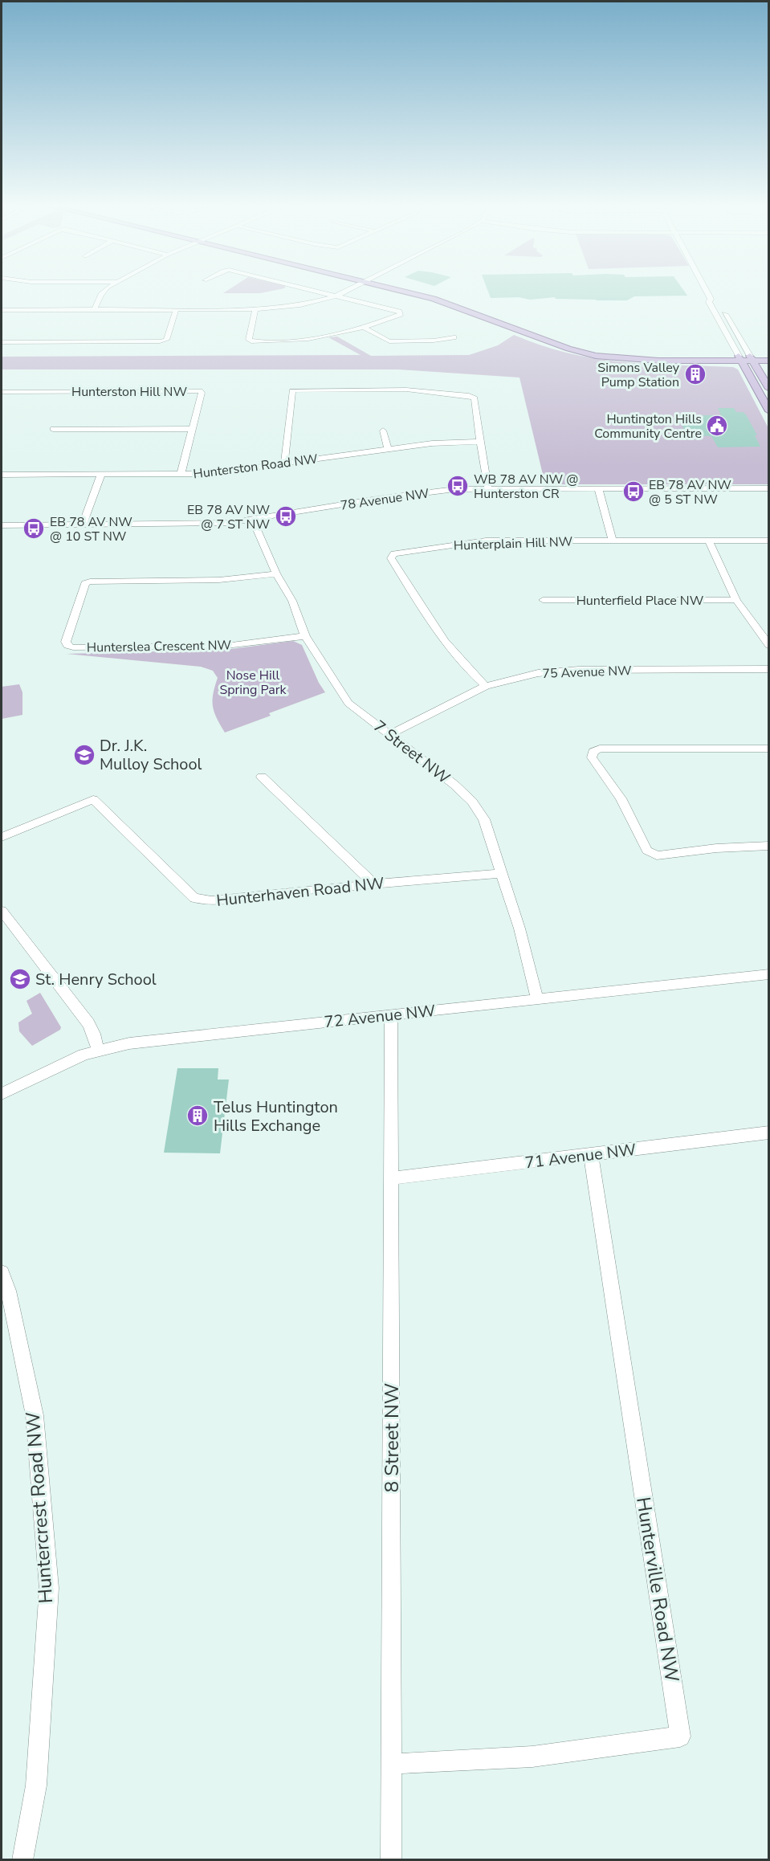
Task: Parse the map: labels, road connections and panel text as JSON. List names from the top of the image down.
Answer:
{
  "streets": {
    "street": [
      "Hunterston Hill NW",
      "Hunterston Road NW",
      "78 Avenue NW",
      "Hunterplain Hill NW",
      "Hunterfield Place NW",
      "Hunterslea Crescent NW",
      "75 Avenue NW",
      "7 Street NW",
      "Hunterhaven Road NW",
      "72 Avenue NW",
      "71 Avenue NW",
      "8 Street NW",
      "Huntercrest Road NW",
      "Hunterville Road NW"
    ]
  },
  "crossings": [
    ["Hunterston Hill NW", "Hunterston Road NW"],
    ["78 Avenue NW", "7 Street NW"],
    ["Hunterplain Hill NW", "75 Avenue NW"],
    ["Hunterslea Crescent NW", "7 Street NW"],
    ["75 Avenue NW", "7 Street NW"],
    ["7 Street NW", "Hunterhaven Road NW"],
    ["7 Street NW", "72 Avenue NW"],
    ["72 Avenue NW", "8 Street NW"],
    ["71 Avenue NW", "8 Street NW"],
    ["71 Avenue NW", "Hunterville Road NW"],
    ["8 Street NW", "Hunterville Road NW"]
  ],
  "parks": ["Nose Hill Spring Park"],
  "places": {
    "building": ["Simons Valley Pump Station", "Telus Huntington Hills Exchange"],
    "public building": ["Huntington Hills Community Centre"],
    "bus stop": [
      "WB 78 AV NW @ Hunterston CR",
      "EB 78 AV NW @ 5 ST NW",
      "EB 78 AV NW @ 7 ST NW",
      "EB 78 AV NW @ 10 ST NW"
    ],
    "school or university": ["Dr. J.K. Mulloy School", "St. Henry School"]
  }
}
